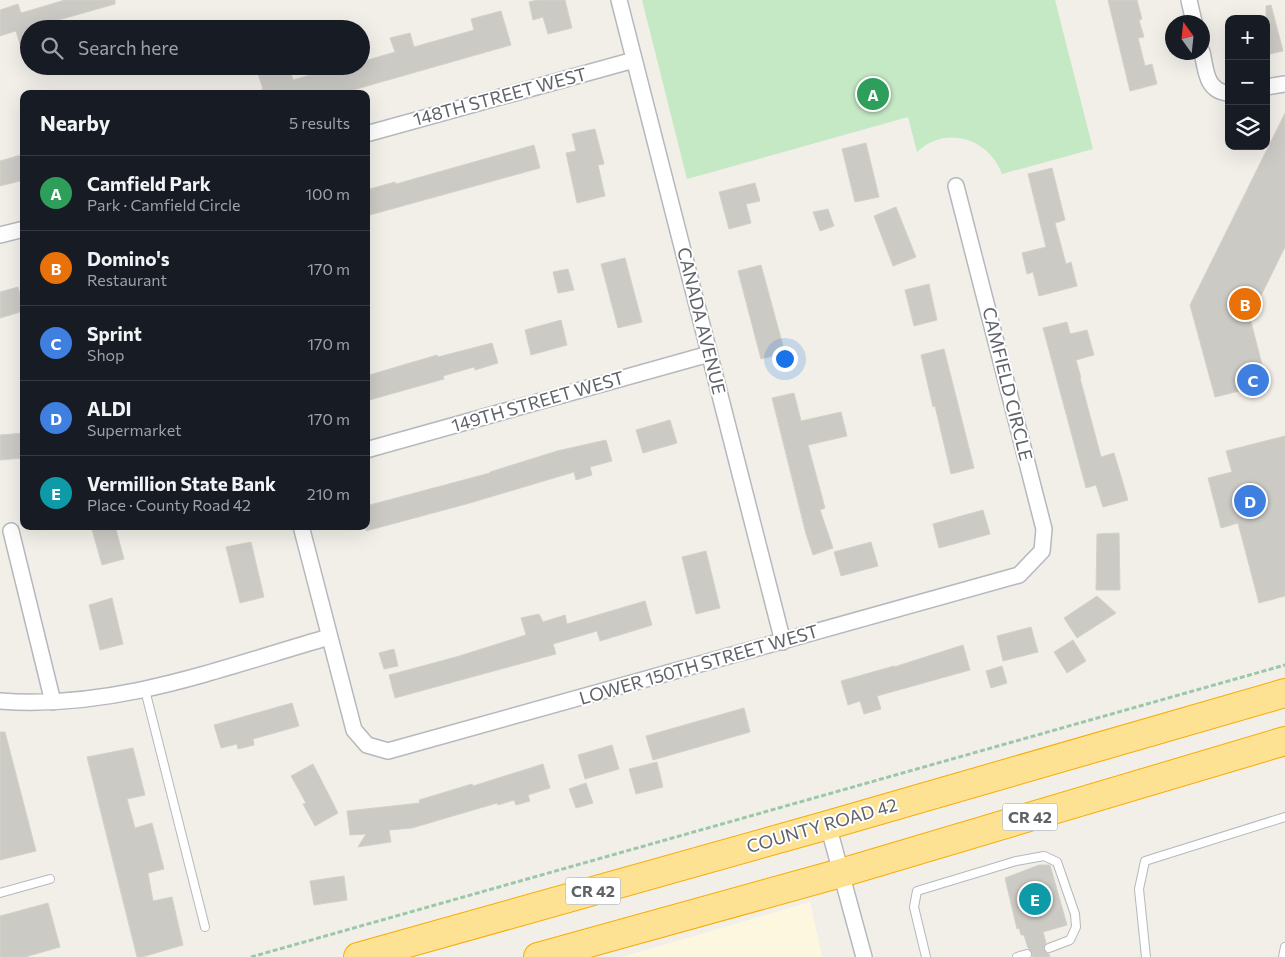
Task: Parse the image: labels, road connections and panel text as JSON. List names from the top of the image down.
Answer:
{
  "streets": {
    "highway": ["CR 42", "COUNTY ROAD 42"],
    "street": [
      "148TH STREET WEST",
      "CANADA AVENUE",
      "CAMFIELD CIRCLE",
      "149TH STREET WEST",
      "LOWER 150TH STREET WEST"
    ]
  },
  "crossings": [
    ["148TH STREET WEST", "CANADA AVENUE"],
    ["CANADA AVENUE", "149TH STREET WEST"],
    ["CANADA AVENUE", "LOWER 150TH STREET WEST"],
    ["CAMFIELD CIRCLE", "LOWER 150TH STREET WEST"]
  ],
  "north": "top",
  "page": {
    "map_buttons": ["+", "−"],
    "search": "Search here",
    "pins": [
      "A",
      "B",
      "C",
      "D",
      "E"
    ],
    "heading": ["Nearby", "5 results"],
    "list": [
      {
        "mark": "A",
        "name": "Camfield Park",
        "note": "Park · Camfield Circle",
        "value": "100 m"
      },
      {
        "mark": "B",
        "name": "Domino's",
        "note": "Restaurant",
        "value": "170 m"
      },
      {
        "mark": "C",
        "name": "Sprint",
        "note": "Shop",
        "value": "170 m"
      },
      {
        "mark": "D",
        "name": "ALDI",
        "note": "Supermarket",
        "value": "170 m"
      },
      {
        "mark": "E",
        "name": "Vermillion State Bank",
        "note": "Place · County Road 42",
        "value": "210 m"
      }
    ]
  }
}
